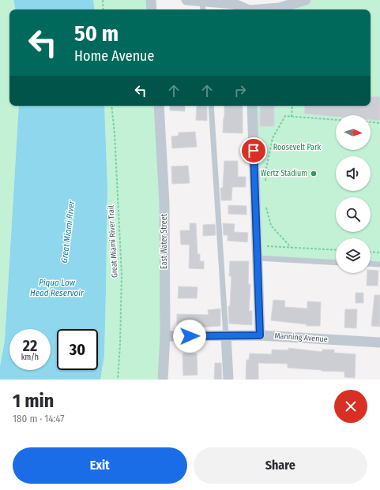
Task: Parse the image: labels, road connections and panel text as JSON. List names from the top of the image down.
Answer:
{
  "streets": {
    "street": ["East Water Street", "Manning Avenue"],
    "path": ["Great Miami River Trail"]
  },
  "crossings": [
    ["East Water Street", "Manning Avenue"]
  ],
  "water": ["Great Miami River", "Piqua Low Head Reservoir"],
  "parks": ["Roosevelt Park"],
  "places": ["Wertz Stadium"],
  "north": "right",
  "page": {
    "turn": ["50 m", "Home Avenue"],
    "speed": "22 km/h",
    "limit": "30",
    "heading": ["1 min", "180 m · 14:47"],
    "buttons": ["Exit", "Share"]
  }
}
